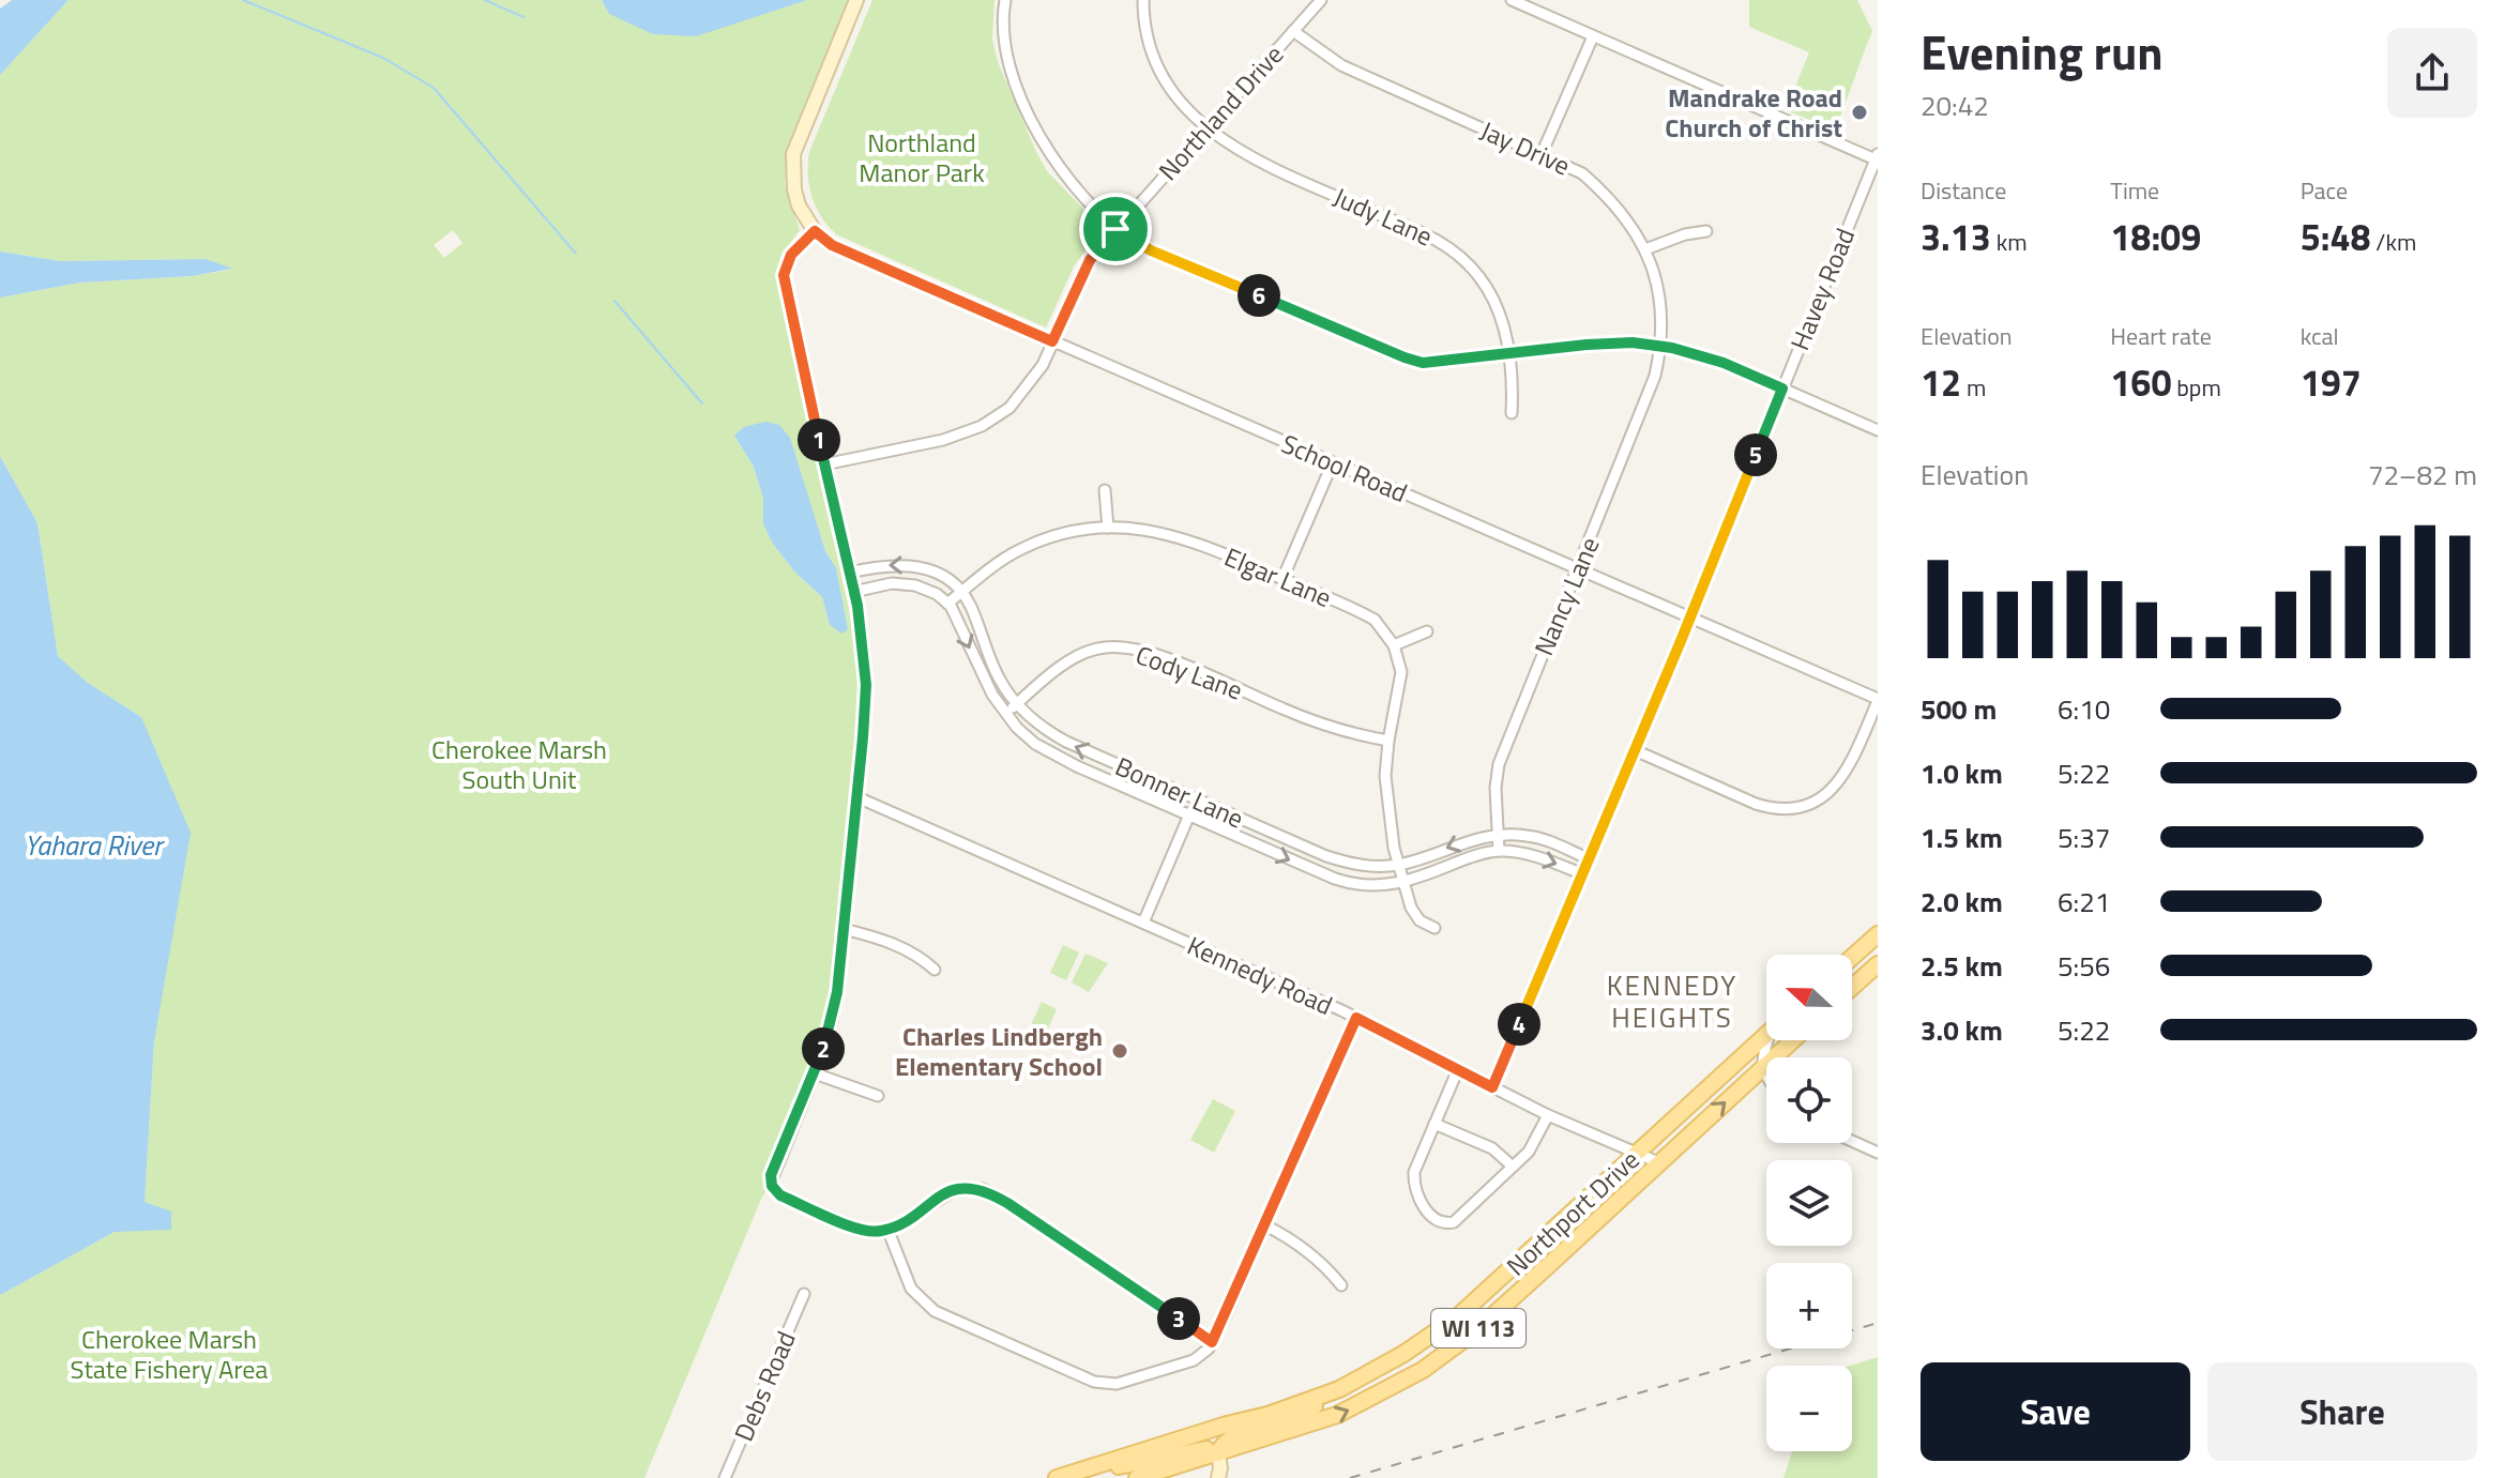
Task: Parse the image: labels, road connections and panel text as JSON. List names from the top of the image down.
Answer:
{
  "streets": {
    "main road": ["Northport Drive", "WI 113"],
    "street": [
      "Northland Drive",
      "Jay Drive",
      "Judy Lane",
      "Havey Road",
      "School Road",
      "Elgar Lane",
      "Nancy Lane",
      "Cody Lane",
      "Bonner Lane",
      "Kennedy Road",
      "Debs Road"
    ]
  },
  "crossings": [
    ["Northland Drive", "Jay Drive"],
    ["Northland Drive", "Judy Lane"],
    ["Northland Drive", "School Road"],
    ["Jay Drive", "Nancy Lane"],
    ["Havey Road", "School Road"],
    ["Havey Road", "Bonner Lane"],
    ["Havey Road", "Kennedy Road"],
    ["School Road", "Nancy Lane"],
    ["Elgar Lane", "Bonner Lane"],
    ["Nancy Lane", "Bonner Lane"],
    ["Cody Lane", "Bonner Lane"],
    ["Kennedy Road", "Northport Drive"]
  ],
  "districts": ["KENNEDY HEIGHTS"],
  "water": ["Yahara River"],
  "parks": ["Northland Manor Park", "Cherokee Marsh South Unit", "Cherokee Marsh State Fishery Area"],
  "places": ["Mandrake Road Church of Christ", "Charles Lindbergh Elementary School"],
  "north": "left",
  "page": {
    "heading": ["Evening run", "20:42"],
    "stats": [
      ["Distance", "3.13 km"],
      ["Time", "18:09"],
      ["Pace", "5:48 /km"],
      ["Elevation", "12 m"],
      ["Heart rate", "160 bpm"],
      ["kcal", "197"]
    ],
    "pins": [
      "6",
      "1",
      "5",
      "4",
      "2",
      "3"
    ],
    "chart": ["Elevation", "72–82 m"],
    "list": [
      {
        "name": "500 m",
        "note": "6:10"
      },
      {
        "name": "1.0 km",
        "note": "5:22"
      },
      {
        "name": "1.5 km",
        "note": "5:37"
      },
      {
        "name": "2.0 km",
        "note": "6:21"
      },
      {
        "name": "2.5 km",
        "note": "5:56"
      },
      {
        "name": "3.0 km",
        "note": "5:22"
      }
    ],
    "map_buttons": ["+", "−"],
    "buttons": ["Save", "Share"]
  }
}
